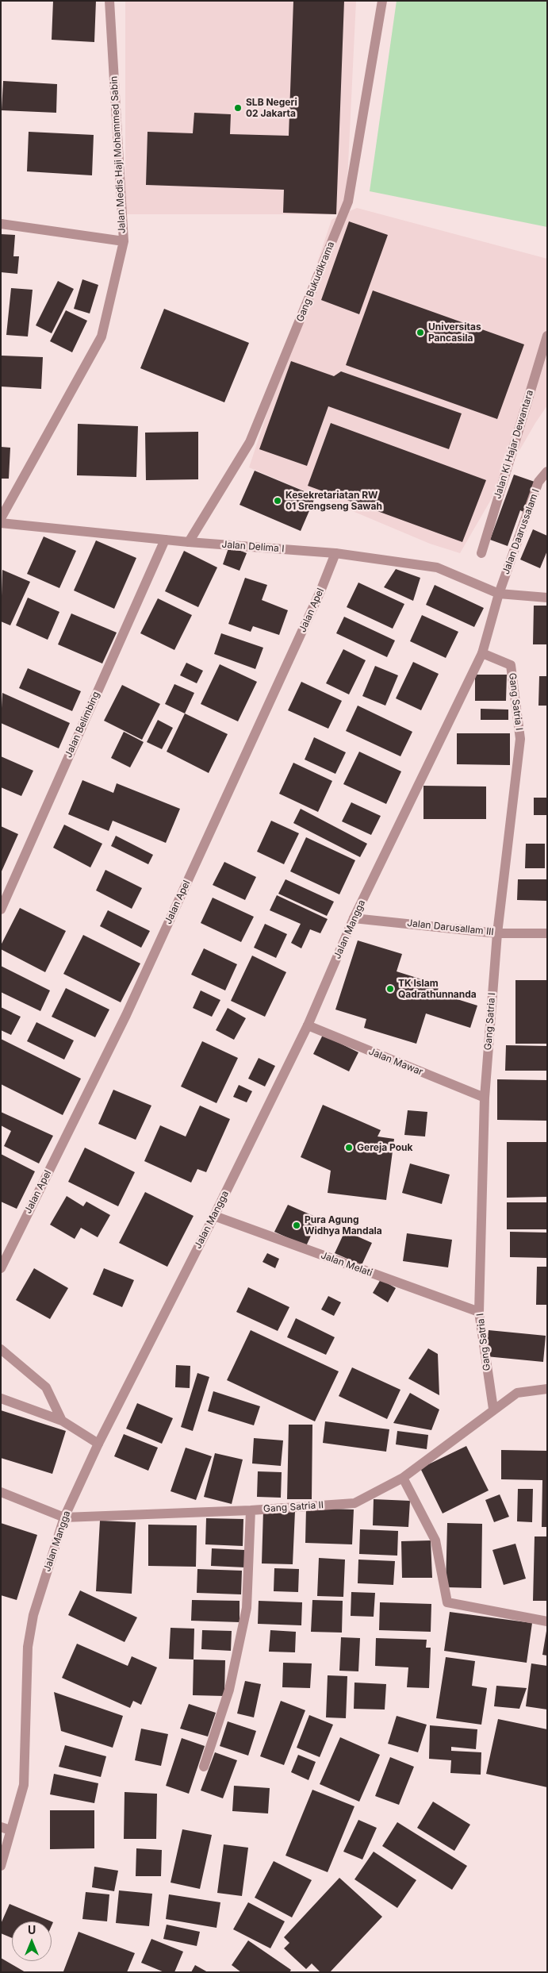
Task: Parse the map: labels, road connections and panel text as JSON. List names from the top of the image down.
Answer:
{
  "streets": {
    "street": [
      "Jalan Medis Haji Mohammed Sabin",
      "Gang Bukudikrama",
      "Jalan Ki Hajar Dewantara",
      "Jalan Daarussalam I",
      "Jalan Delima I",
      "Jalan Apel",
      "Gang Satria I",
      "Jalan Belimbing",
      "Jalan Darusallam III",
      "Jalan Mangga",
      "Jalan Mawar",
      "Jalan Melati",
      "Gang Satria II"
    ]
  },
  "crossings": [
    ["Gang Bukudikrama", "Jalan Delima I"],
    ["Jalan Daarussalam I", "Jalan Delima I"],
    ["Jalan Daarussalam I", "Jalan Mangga"],
    ["Jalan Delima I", "Jalan Apel"],
    ["Jalan Delima I", "Jalan Belimbing"],
    ["Jalan Delima I", "Jalan Mangga"],
    ["Gang Satria I", "Jalan Darusallam III"],
    ["Gang Satria I", "Jalan Mangga"],
    ["Gang Satria I", "Jalan Mawar"],
    ["Gang Satria I", "Jalan Melati"],
    ["Gang Satria I", "Gang Satria II"],
    ["Jalan Darusallam III", "Jalan Mangga"],
    ["Jalan Mangga", "Jalan Mawar"],
    ["Jalan Mangga", "Jalan Melati"],
    ["Jalan Mangga", "Gang Satria II"]
  ],
  "places": [
    "SLB Negeri 02 Jakarta",
    "Universitas Pancasila",
    "Kesekretariatan RW 01 Srengseng Sawah",
    "TK Islam Qadrathunnanda",
    "Gereja Pouk",
    "Pura Agung Widhya Mandala"
  ],
  "north": "top"
}
